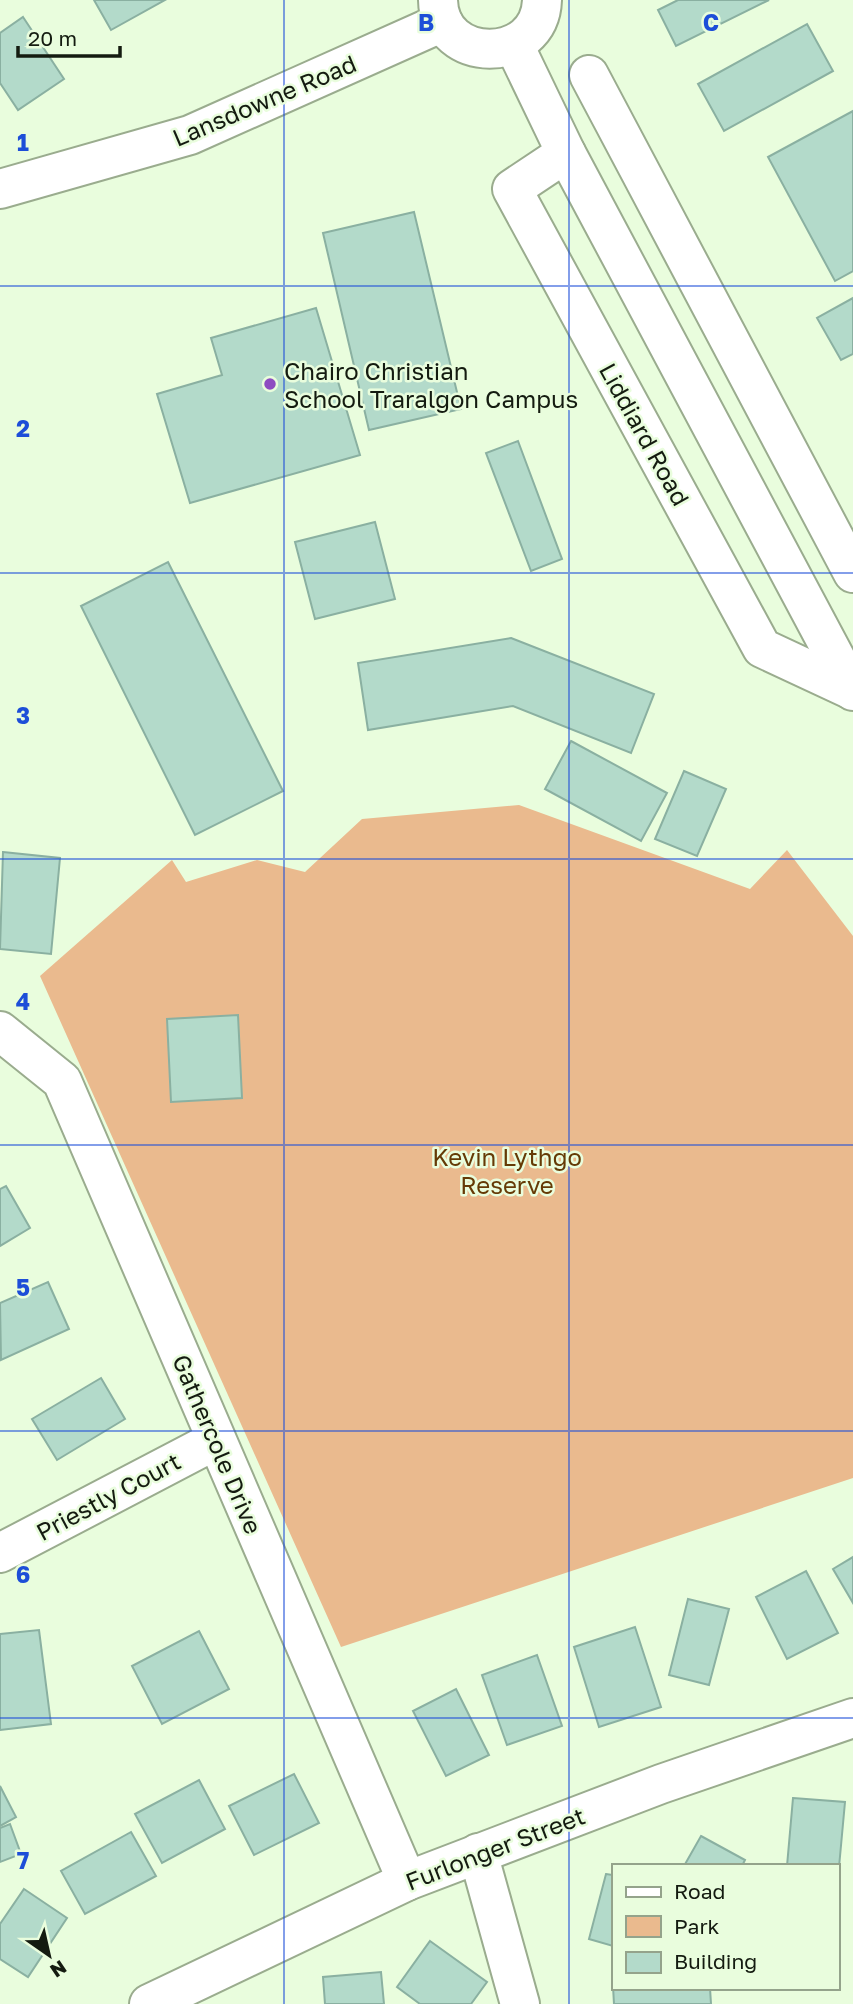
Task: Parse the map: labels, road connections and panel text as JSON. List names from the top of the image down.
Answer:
{
  "streets": {
    "street": [
      "Lansdowne Road",
      "Liddiard Road",
      "Gathercole Drive",
      "Priestly Court",
      "Furlonger Street"
    ]
  },
  "crossings": [
    ["Gathercole Drive", "Priestly Court"],
    ["Gathercole Drive", "Furlonger Street"]
  ],
  "parks": ["Kevin Lythgo Reserve"],
  "places": ["Chairo Christian School Traralgon Campus"],
  "legend": ["Road", "Park", "Building"],
  "scale_bar": "20 m",
  "north": "bottom right",
  "grid": {
    "columns": ["B", "C"],
    "rows": [
      "1",
      "2",
      "3",
      "4",
      "5",
      "6",
      "7"
    ]
  }
}
